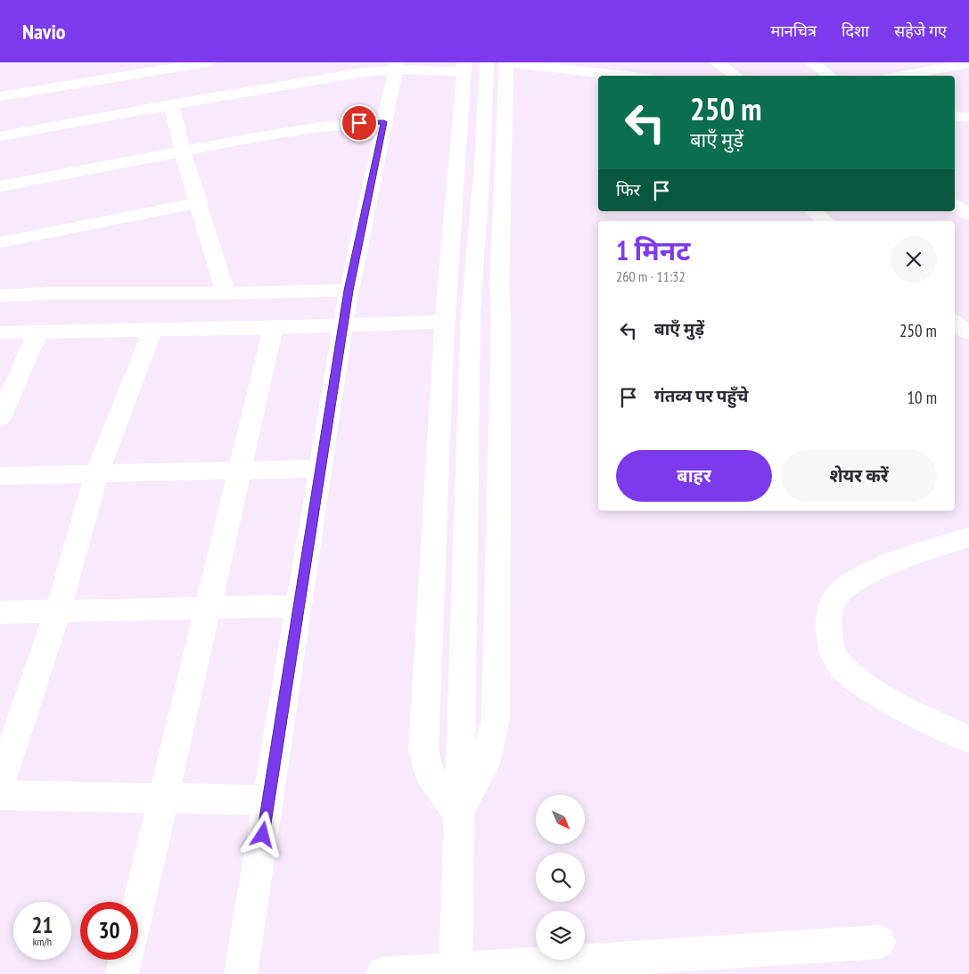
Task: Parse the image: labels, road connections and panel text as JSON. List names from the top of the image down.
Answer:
{
  "north": "bottom right",
  "page": {
    "header": "Navio",
    "nav": ["मानचित्र", "दिशा", "सहेजे गए"],
    "turn": ["250 m", "बाएँ मुड़ें"],
    "then": "फिर",
    "heading": ["1 मिनट", "260 m · 11:32"],
    "list": [
      {
        "name": "बाएँ मुड़ें",
        "value": "250 m"
      },
      {
        "name": "गंतव्य पर पहुँचे",
        "value": "10 m"
      }
    ],
    "buttons": ["बाहर", "शेयर करें"],
    "speed": "21 km/h",
    "limit": "30"
  }
}
